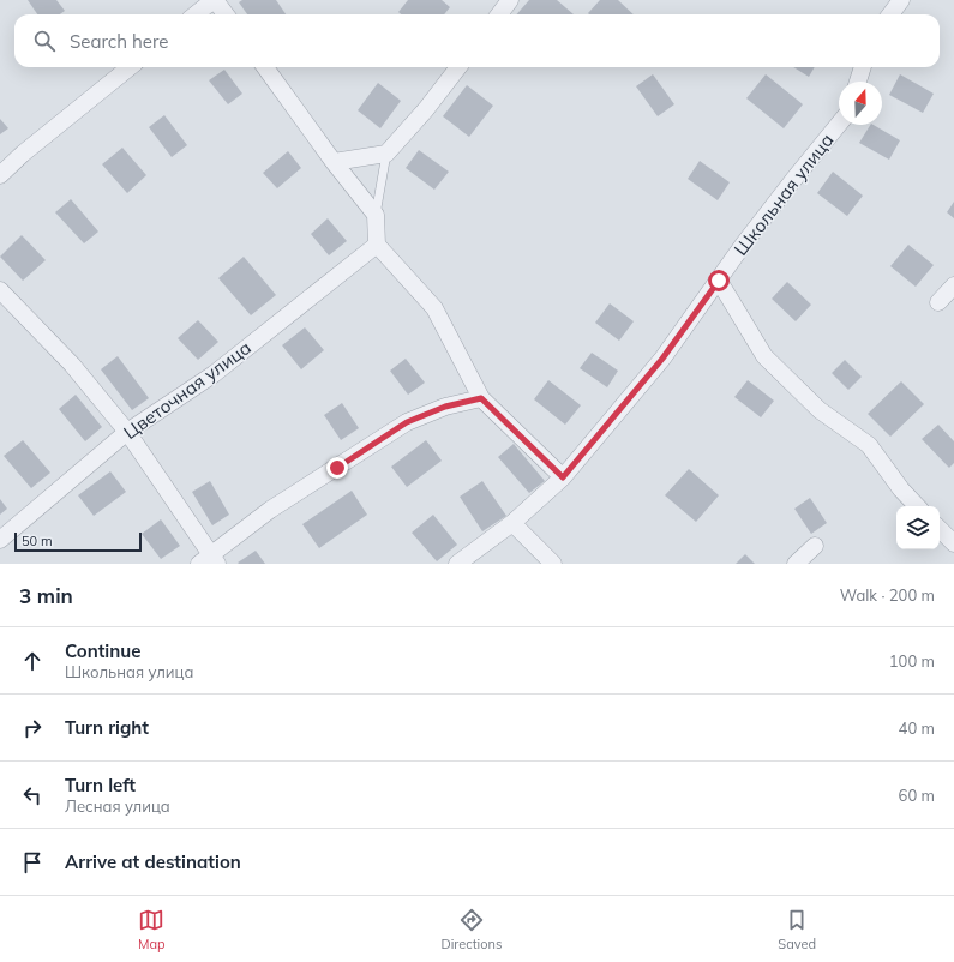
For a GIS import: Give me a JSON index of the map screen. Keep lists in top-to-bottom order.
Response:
{
  "streets": {
    "street": ["Школьная улица", "Цветочная улица"]
  },
  "scale_bar": "50 m",
  "north": "top",
  "page": {
    "search": "Search here",
    "scale": "50 m",
    "heading": ["3 min", "Walk · 200 m"],
    "list": [
      ["Continue", "Школьная улица", "100 m"],
      ["Turn right", "40 m"],
      ["Turn left", "Лесная улица", "60 m"],
      "Arrive at destination"
    ],
    "nav": ["Map", "Directions", "Saved"]
  }
}
